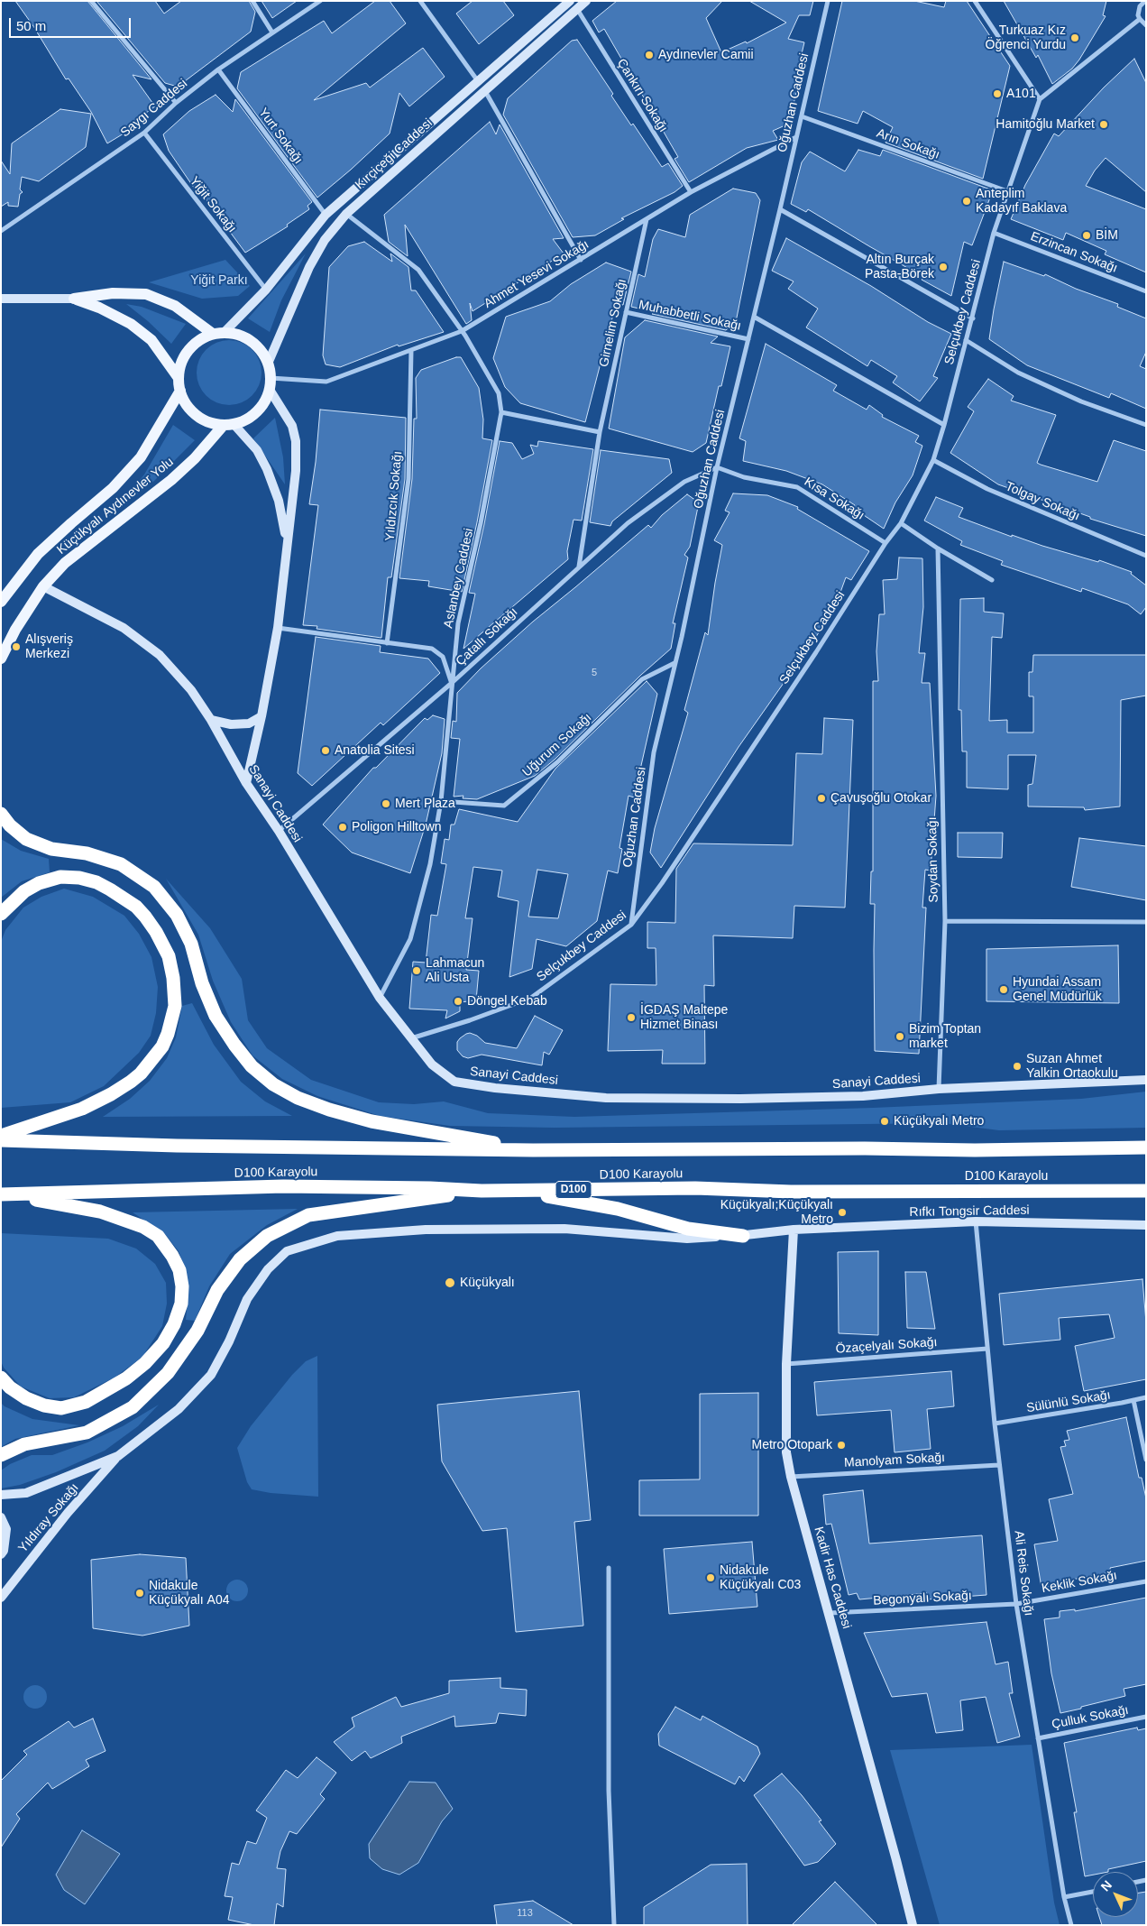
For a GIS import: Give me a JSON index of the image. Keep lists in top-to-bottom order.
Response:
{
  "streets": {
    "highway": ["D100 Karayolu", "D100"],
    "main road": [
      "Kırçiçeği Caddesi",
      "Küçükyalı Aydınevler Yolu",
      "Sanayi Caddesi",
      "Rıfkı Tongsir Caddesi",
      "Yıldıray Sokağı",
      "Kadir Has Caddesi"
    ],
    "street": [
      "Çankırı Sokağı",
      "Oğuzhan Caddesi",
      "Saygı Caddesi",
      "Yurt Sokağı",
      "Arın Sokağı",
      "Yiğit Sokağı",
      "Erzincan Sokağı",
      "Ahmet Yesevi Sokağı",
      "Selçukbey Caddesi",
      "Muhabbetli Sokağı",
      "Girnelim Sokağı",
      "Yıldızcık Sokağı",
      "Kısa Sokağı",
      "Tolgay Sokağı",
      "Aslanbey Caddesi",
      "Çatallı Sokağı",
      "Uğurum Sokağı",
      "Soydan Sokağı",
      "Özaçelyalı Sokağı",
      "Sülünlü Sokağı",
      "Manolyam Sokağı",
      "Ali Reis Sokağı",
      "Keklik Sokağı",
      "Begonyalı Sokağı",
      "Çulluk Sokağı"
    ]
  },
  "crossings": [
    ["Çankırı Sokağı", "Kırçiçeği Caddesi"],
    ["Çankırı Sokağı", "Ahmet Yesevi Sokağı"],
    ["Oğuzhan Caddesi", "Arın Sokağı"],
    ["Oğuzhan Caddesi", "Ahmet Yesevi Sokağı"],
    ["Oğuzhan Caddesi", "Selçukbey Caddesi"],
    ["Oğuzhan Caddesi", "Muhabbetli Sokağı"],
    ["Oğuzhan Caddesi", "Kısa Sokağı"],
    ["Oğuzhan Caddesi", "Çatallı Sokağı"],
    ["Oğuzhan Caddesi", "Uğurum Sokağı"],
    ["Saygı Caddesi", "Yurt Sokağı"],
    ["Saygı Caddesi", "Yiğit Sokağı"],
    ["Yurt Sokağı", "Kırçiçeği Caddesi"],
    ["Arın Sokağı", "Selçukbey Caddesi"],
    ["Kırçiçeği Caddesi", "Yiğit Sokağı"],
    ["Kırçiçeği Caddesi", "Ahmet Yesevi Sokağı"],
    ["Kırçiçeği Caddesi", "Küçükyalı Aydınevler Yolu"],
    ["Kırçiçeği Caddesi", "Aslanbey Caddesi"],
    ["Erzincan Sokağı", "Selçukbey Caddesi"],
    ["Ahmet Yesevi Sokağı", "Girnelim Sokağı"],
    ["Ahmet Yesevi Sokağı", "Yıldızcık Sokağı"],
    ["Ahmet Yesevi Sokağı", "Küçükyalı Aydınevler Yolu"],
    ["Ahmet Yesevi Sokağı", "Aslanbey Caddesi"],
    ["Selçukbey Caddesi", "Kısa Sokağı"],
    ["Selçukbey Caddesi", "Tolgay Sokağı"],
    ["Selçukbey Caddesi", "Sanayi Caddesi"],
    ["Muhabbetli Sokağı", "Girnelim Sokağı"],
    ["Girnelim Sokağı", "Çatallı Sokağı"],
    ["Kısa Sokağı", "Çatallı Sokağı"],
    ["Küçükyalı Aydınevler Yolu", "Sanayi Caddesi"],
    ["Aslanbey Caddesi", "Çatallı Sokağı"],
    ["Aslanbey Caddesi", "Uğurum Sokağı"],
    ["Aslanbey Caddesi", "Sanayi Caddesi"],
    ["Çatallı Sokağı", "Sanayi Caddesi"],
    ["Sanayi Caddesi", "Soydan Sokağı"],
    ["Rıfkı Tongsir Caddesi", "Yıldıray Sokağı"],
    ["Rıfkı Tongsir Caddesi", "Ali Reis Sokağı"],
    ["Rıfkı Tongsir Caddesi", "Kadir Has Caddesi"],
    ["Özaçelyalı Sokağı", "Ali Reis Sokağı"],
    ["Özaçelyalı Sokağı", "Kadir Has Caddesi"],
    ["Sülünlü Sokağı", "Ali Reis Sokağı"],
    ["Manolyam Sokağı", "Ali Reis Sokağı"],
    ["Manolyam Sokağı", "Kadir Has Caddesi"],
    ["Ali Reis Sokağı", "Keklik Sokağı"],
    ["Ali Reis Sokağı", "Begonyalı Sokağı"],
    ["Ali Reis Sokağı", "Çulluk Sokağı"],
    ["Kadir Has Caddesi", "Begonyalı Sokağı"],
    ["Keklik Sokağı", "Begonyalı Sokağı"]
  ],
  "parks": ["Yiğit Parkı"],
  "places": [
    "Turkuaz Kız Öğrenci Yurdu",
    "Aydınevler Camii",
    "A101",
    "Hamitoğlu Market",
    "Anteplim Kadayıf Baklava",
    "BİM",
    "Altın Burçak Pasta-Börek",
    "Alışveriş Merkezi",
    "Anatolia Sitesi",
    "Çavuşoğlu Otokar",
    "Mert Plaza",
    "Poligon Hilltown",
    "Lahmacun Ali Usta",
    "Hyundai Assam Genel Müdürlük",
    "Döngel Kebab",
    "İGDAŞ Maltepe Hizmet Binası",
    "Bizim Toptan market",
    "Suzan Ahmet Yalkin Ortaokulu",
    "Küçükyalı Metro",
    "Küçükyalı;Küçükyalı Metro",
    "Küçükyalı",
    "Metro Otopark",
    "Nidakule Küçükyalı C03",
    "Nidakule Küçükyalı A04"
  ],
  "house_numbers": ["5", "113"],
  "scale_bar": "50 m",
  "north": "top left"
}
